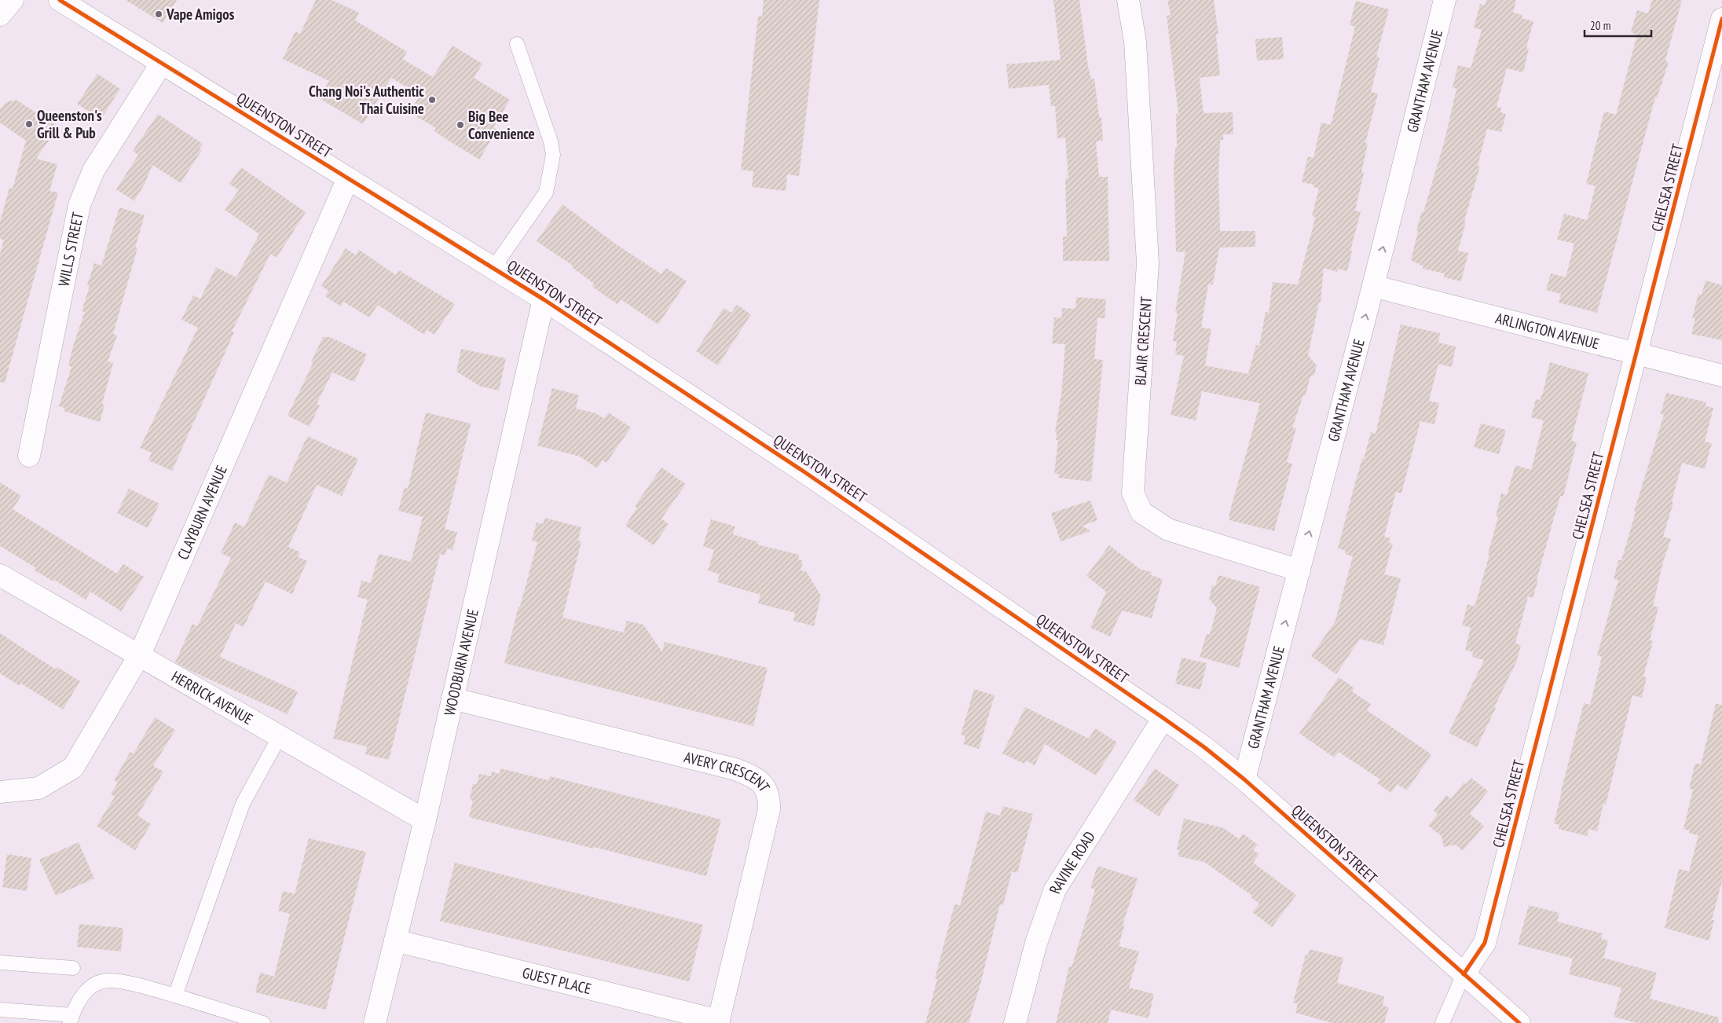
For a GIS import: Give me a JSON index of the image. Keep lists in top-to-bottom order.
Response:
{
  "streets": {
    "street": [
      "GRANTHAM AVENUE",
      "QUEENSTON STREET",
      "CHELSEA STREET",
      "WILLS STREET",
      "ARLINGTON AVENUE",
      "BLAIR CRESCENT",
      "CLAYBURN AVENUE",
      "WOODBURN AVENUE",
      "HERRICK AVENUE",
      "AVERY CRESCENT",
      "RAVINE ROAD",
      "GUEST PLACE"
    ]
  },
  "crossings": [
    ["GRANTHAM AVENUE", "QUEENSTON STREET"],
    ["GRANTHAM AVENUE", "ARLINGTON AVENUE"],
    ["GRANTHAM AVENUE", "BLAIR CRESCENT"],
    ["QUEENSTON STREET", "CHELSEA STREET"],
    ["QUEENSTON STREET", "WILLS STREET"],
    ["QUEENSTON STREET", "CLAYBURN AVENUE"],
    ["QUEENSTON STREET", "WOODBURN AVENUE"],
    ["QUEENSTON STREET", "RAVINE ROAD"],
    ["CHELSEA STREET", "ARLINGTON AVENUE"],
    ["CLAYBURN AVENUE", "HERRICK AVENUE"],
    ["WOODBURN AVENUE", "HERRICK AVENUE"],
    ["WOODBURN AVENUE", "AVERY CRESCENT"],
    ["WOODBURN AVENUE", "GUEST PLACE"],
    ["AVERY CRESCENT", "GUEST PLACE"]
  ],
  "one_way": ["GRANTHAM AVENUE"],
  "places": [
    "Vape Amigos",
    "Chang Noi's Authentic Thai Cuisine",
    "Queenston's Grill & Pub",
    "Big Bee Convenience"
  ],
  "scale_bar": "20 m"
}
